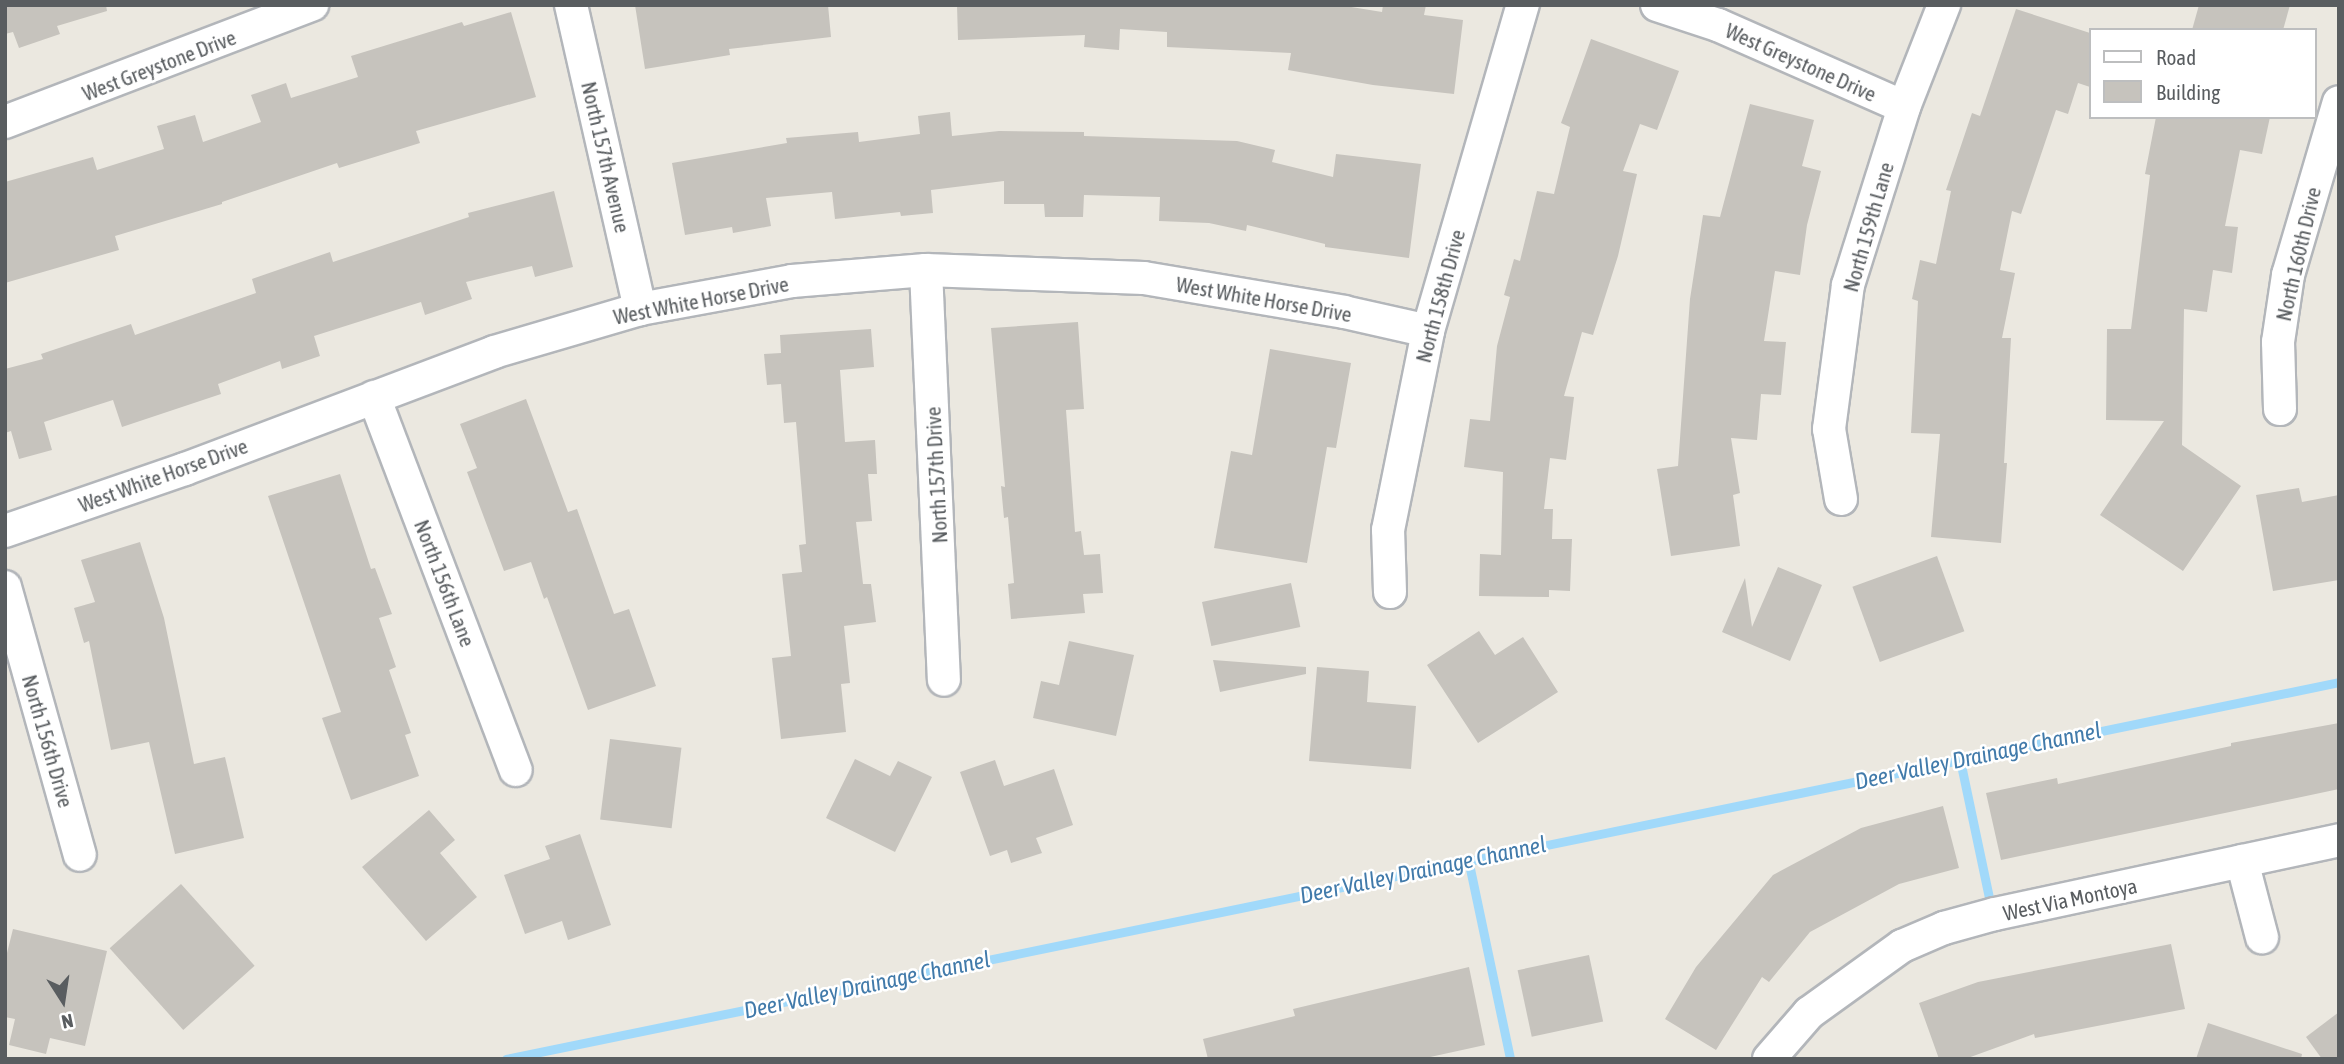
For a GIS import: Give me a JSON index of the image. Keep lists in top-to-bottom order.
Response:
{
  "streets": {
    "street": [
      "West Greystone Drive",
      "North 157th Avenue",
      "North 159th Lane",
      "North 160th Drive",
      "North 158th Drive",
      "West White Horse Drive",
      "North 157th Drive",
      "North 156th Lane",
      "North 156th Drive",
      "West Via Montoya"
    ]
  },
  "crossings": [
    ["West Greystone Drive", "North 159th Lane"],
    ["North 157th Avenue", "West White Horse Drive"],
    ["North 158th Drive", "West White Horse Drive"],
    ["West White Horse Drive", "North 157th Drive"],
    ["West White Horse Drive", "North 156th Lane"]
  ],
  "water": ["Deer Valley Drainage Channel"],
  "legend": ["Road", "Building"],
  "north": "bottom"
}
